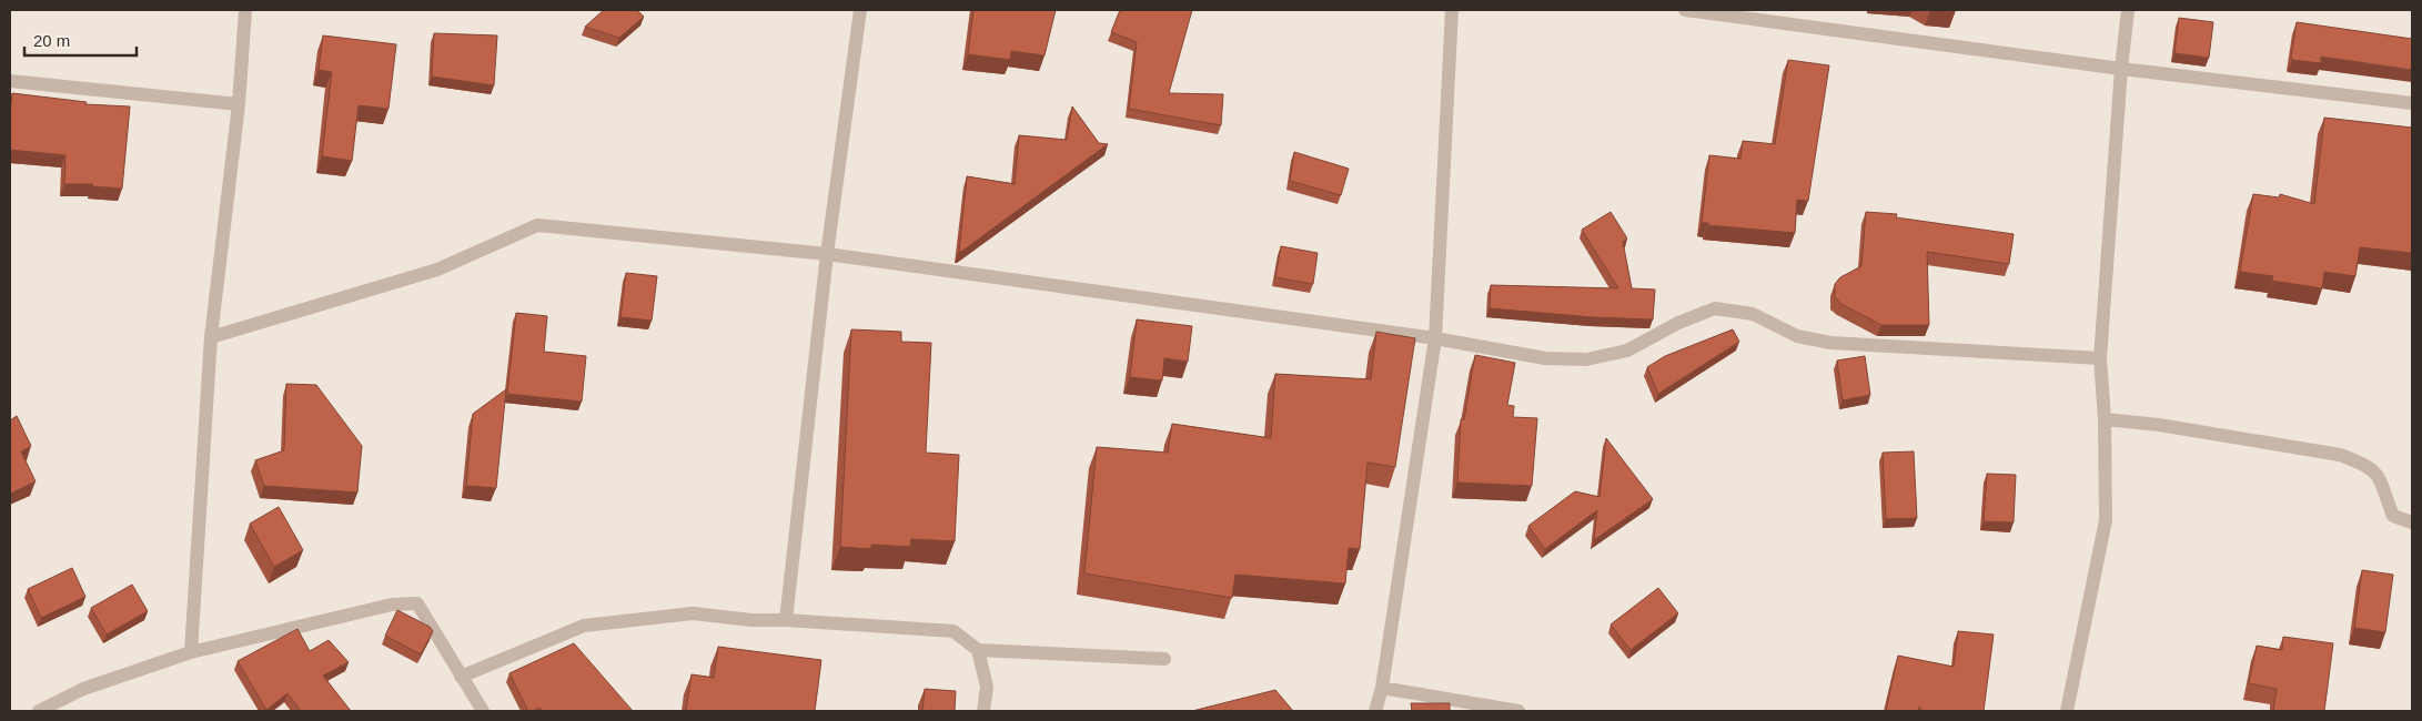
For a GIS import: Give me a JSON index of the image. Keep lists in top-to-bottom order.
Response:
{
  "scale_bar": "20 m"
}
